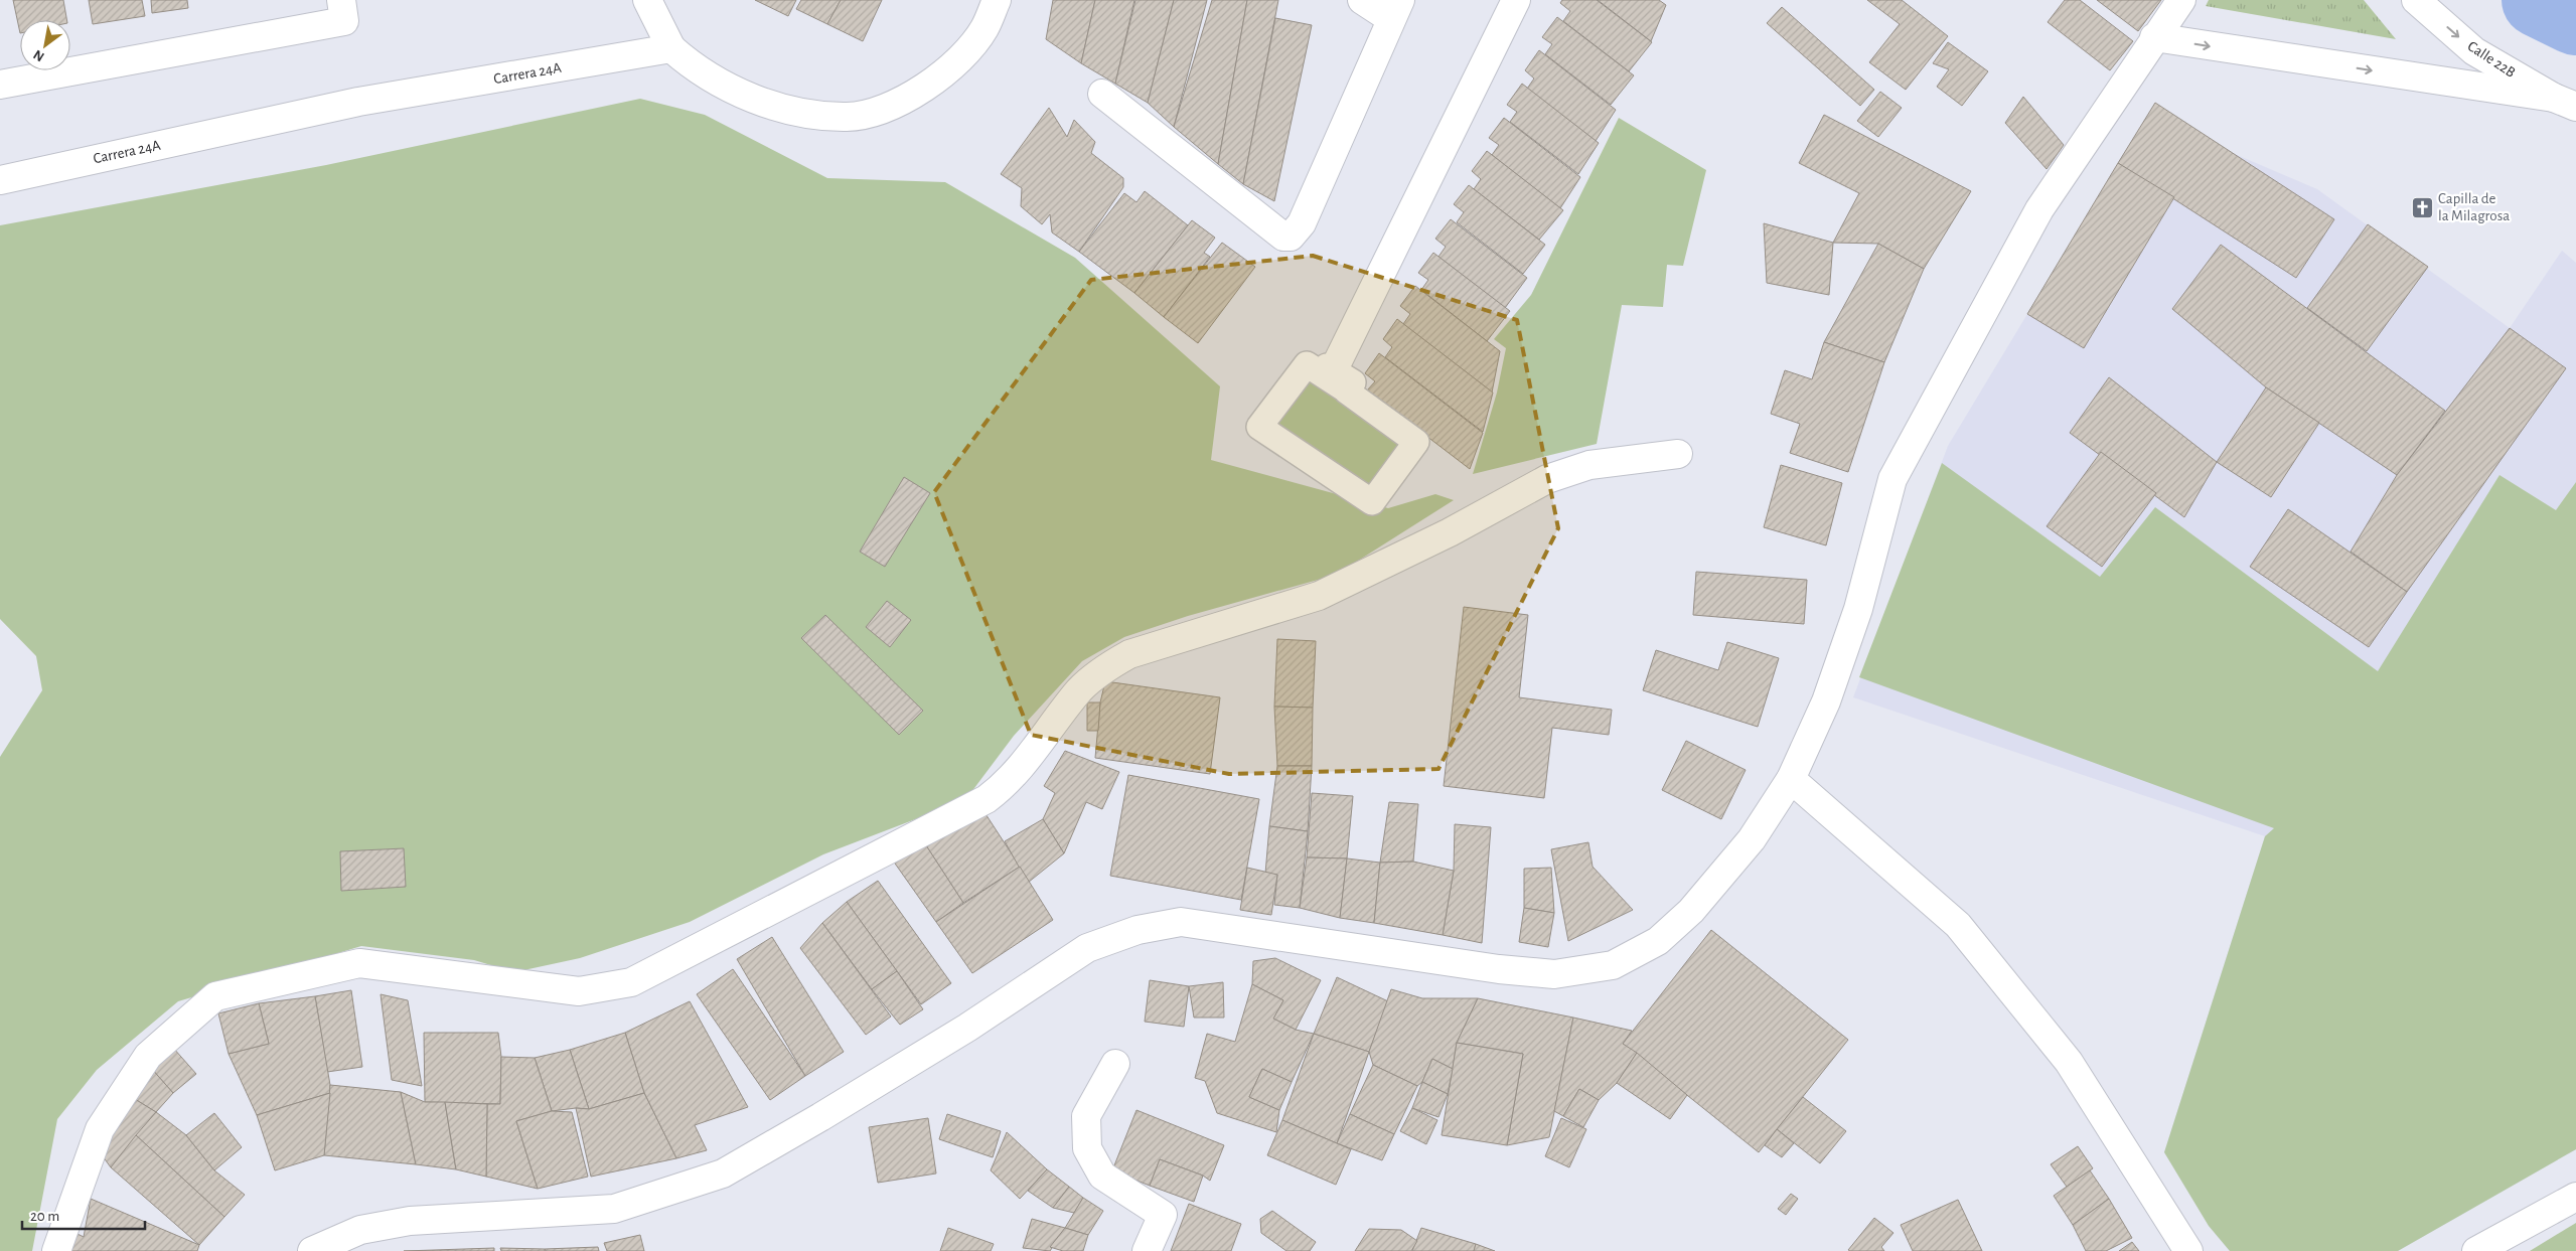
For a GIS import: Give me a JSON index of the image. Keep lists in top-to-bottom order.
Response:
{
  "streets": {
    "street": ["Calle 22B", "Carrera 24A"]
  },
  "places": {
    "church": ["Capilla de la Milagrosa"]
  },
  "scale_bar": "20 m",
  "north": "bottom left"
}
